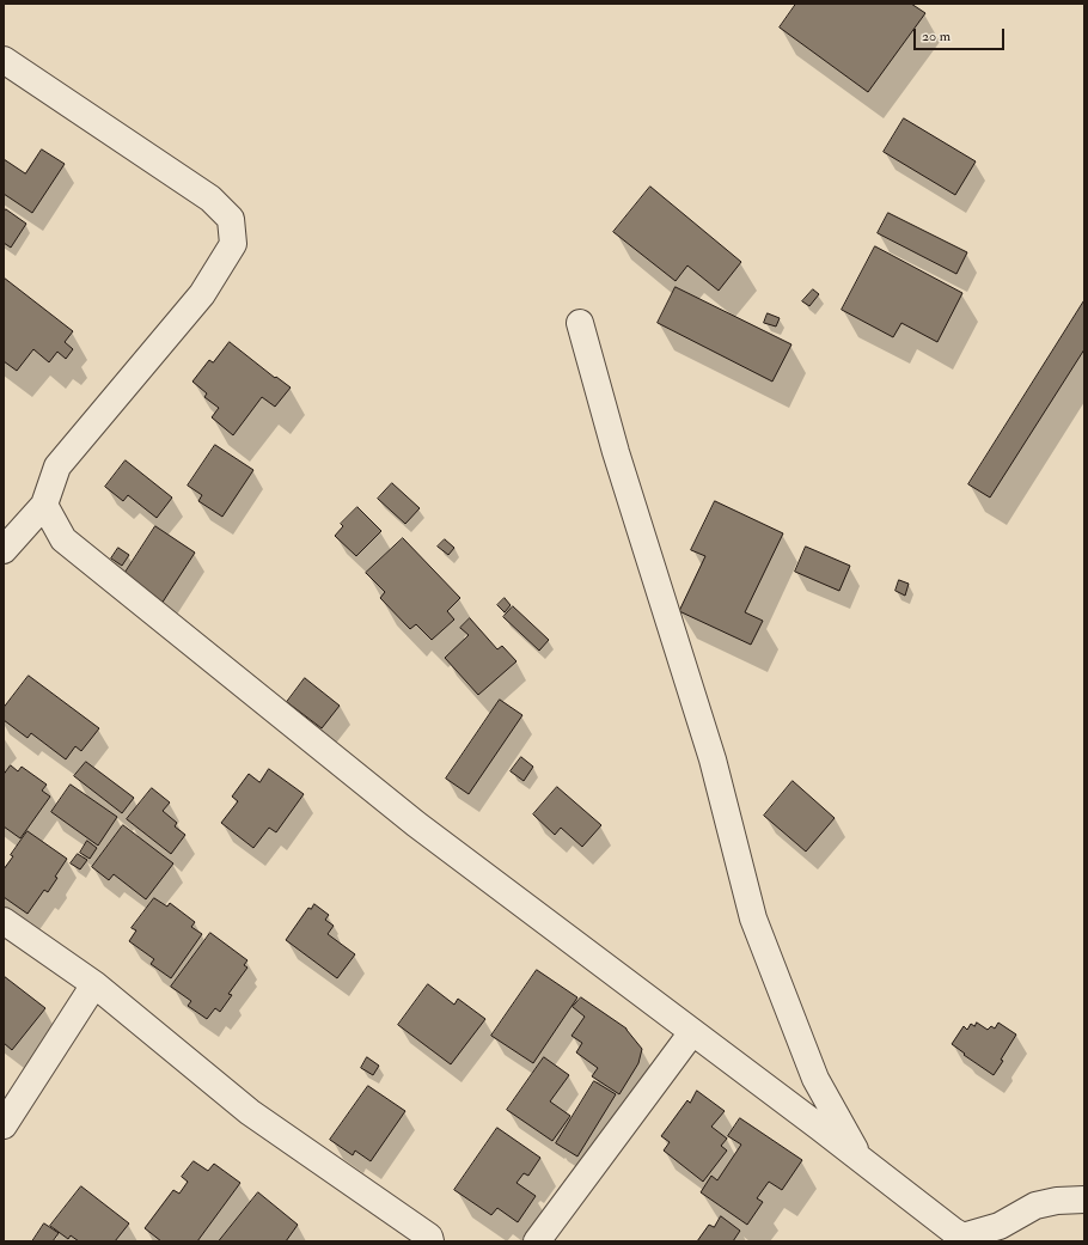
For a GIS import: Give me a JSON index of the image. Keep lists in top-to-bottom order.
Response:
{
  "scale_bar": "20 m"
}
